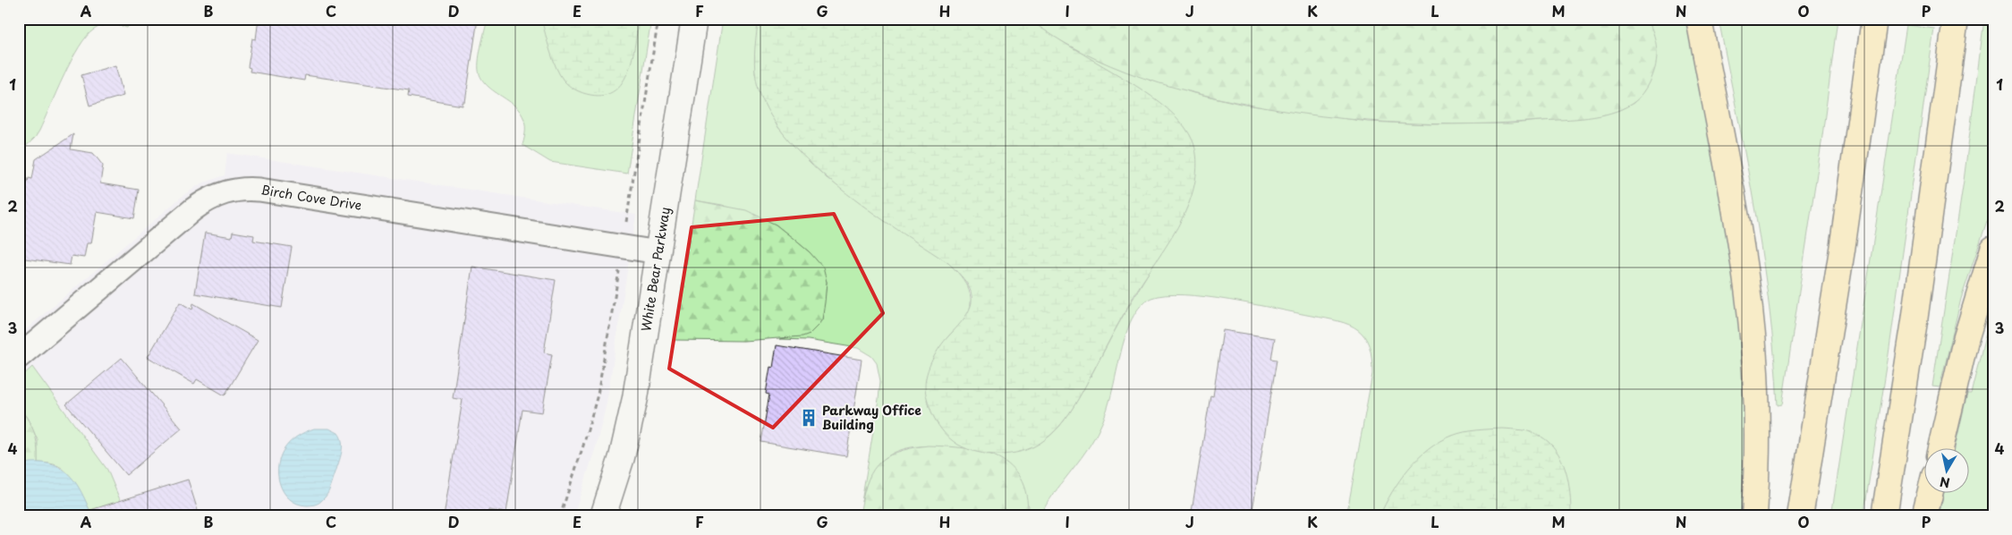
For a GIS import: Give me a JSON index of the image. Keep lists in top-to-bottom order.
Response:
{
  "streets": {
    "street": ["Birch Cove Drive", "White Bear Parkway"]
  },
  "crossings": [
    ["Birch Cove Drive", "White Bear Parkway"]
  ],
  "places": {
    "building": ["Parkway Office Building"]
  },
  "north": "bottom",
  "grid": {
    "columns": [
      "A",
      "B",
      "C",
      "D",
      "E",
      "F",
      "G",
      "H",
      "I",
      "J",
      "K",
      "L",
      "M",
      "N",
      "O",
      "P"
    ],
    "rows": [
      "1",
      "2",
      "3",
      "4"
    ]
  }
}
